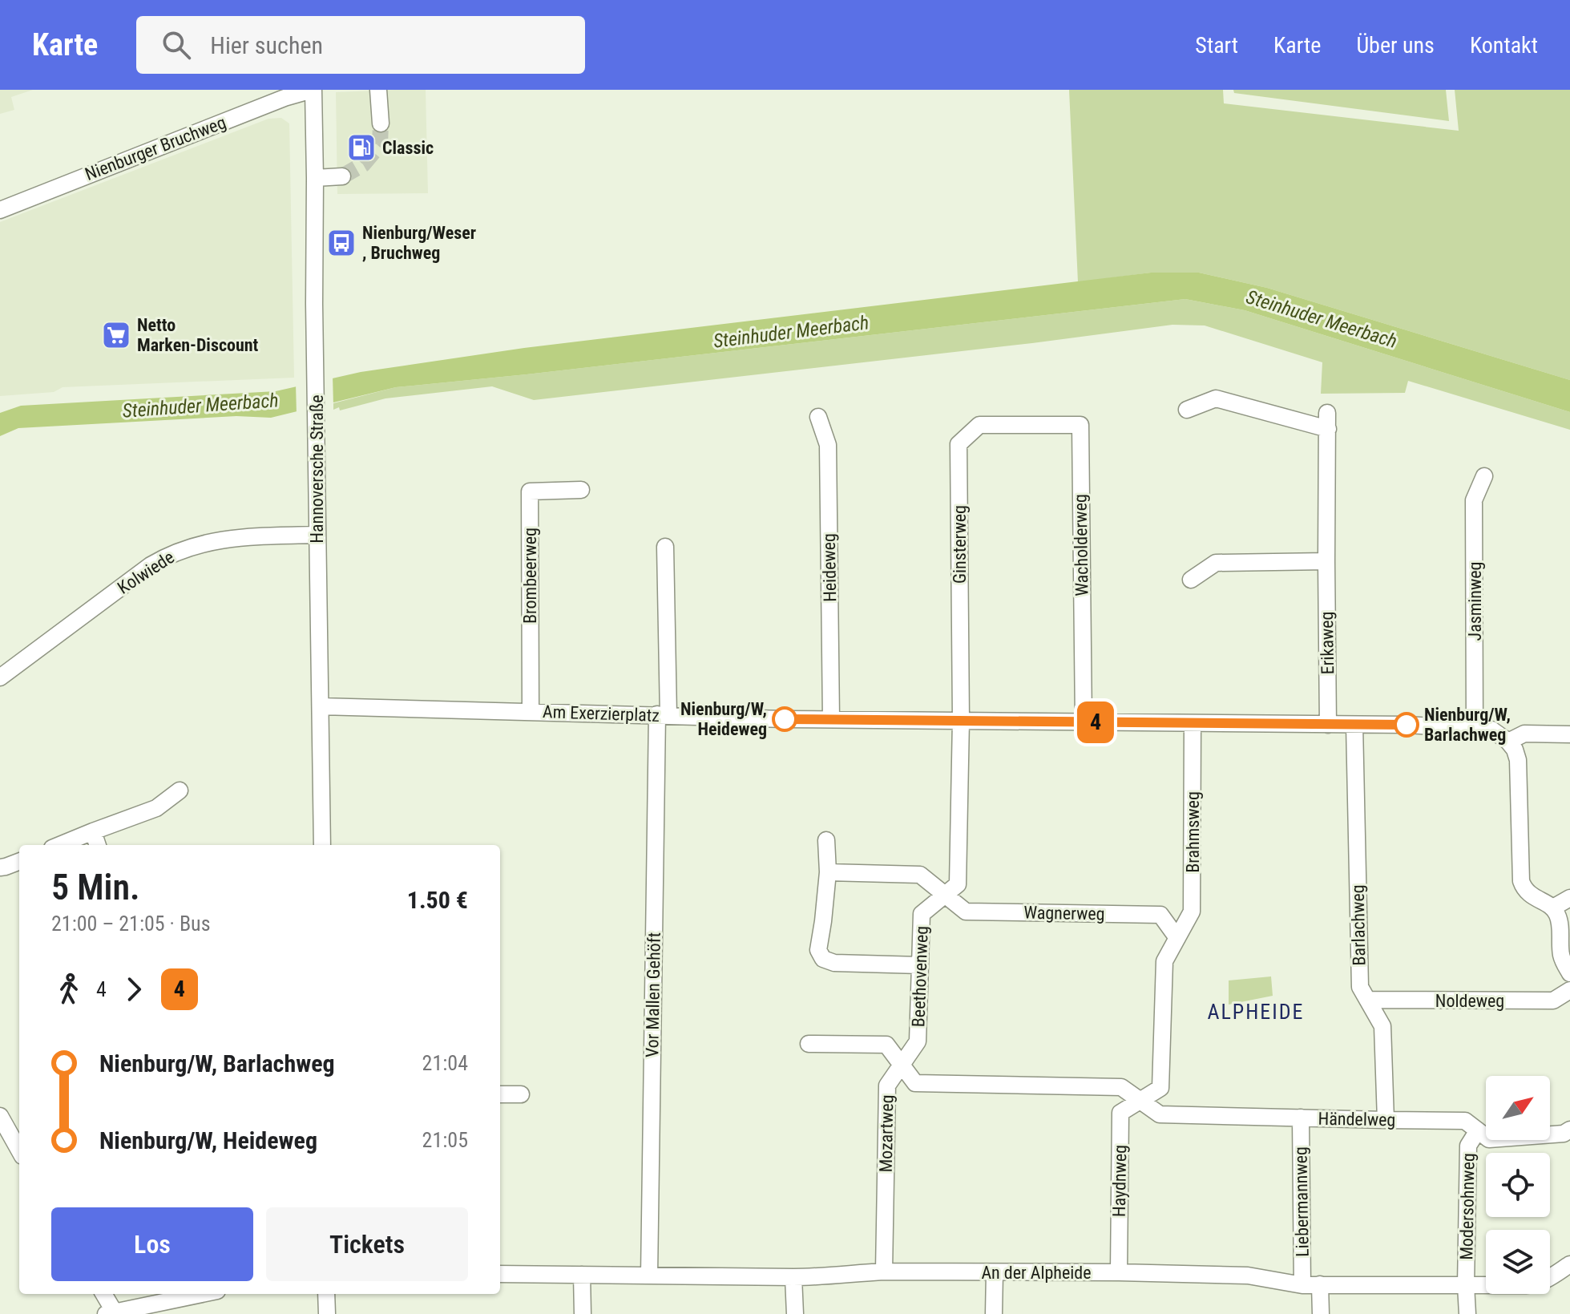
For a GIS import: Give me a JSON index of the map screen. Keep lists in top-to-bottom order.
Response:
{
  "streets": {
    "street": [
      "Nienburger Bruchweg",
      "Hannoversche Straße",
      "Ginsterweg",
      "Wacholderweg",
      "Heideweg",
      "Kolwiede",
      "Brombeerweg",
      "Jasminweg",
      "Erikaweg",
      "Am Exerzierplatz",
      "Brahmsweg",
      "Wagnerweg",
      "Barlachweg",
      "Beethovenweg",
      "Vor Mallen Gehöft",
      "Noldeweg",
      "Händelweg",
      "Mozartweg",
      "Haydnweg",
      "Liebermannweg",
      "Modersohnweg",
      "An der Alpheide"
    ]
  },
  "crossings": [
    ["Nienburger Bruchweg", "Hannoversche Straße"],
    ["Hannoversche Straße", "Kolwiede"],
    ["Hannoversche Straße", "Am Exerzierplatz"],
    ["Ginsterweg", "Wacholderweg"],
    ["Ginsterweg", "Am Exerzierplatz"],
    ["Ginsterweg", "Beethovenweg"],
    ["Wacholderweg", "Am Exerzierplatz"],
    ["Heideweg", "Am Exerzierplatz"],
    ["Brombeerweg", "Am Exerzierplatz"],
    ["Jasminweg", "Am Exerzierplatz"],
    ["Erikaweg", "Am Exerzierplatz"],
    ["Am Exerzierplatz", "Brahmsweg"],
    ["Am Exerzierplatz", "Barlachweg"],
    ["Am Exerzierplatz", "Beethovenweg"],
    ["Am Exerzierplatz", "Vor Mallen Gehöft"],
    ["Brahmsweg", "Wagnerweg"],
    ["Wagnerweg", "Beethovenweg"],
    ["Barlachweg", "Noldeweg"],
    ["Barlachweg", "Händelweg"],
    ["Beethovenweg", "Händelweg"],
    ["Beethovenweg", "Mozartweg"],
    ["Vor Mallen Gehöft", "An der Alpheide"],
    ["Händelweg", "Mozartweg"],
    ["Händelweg", "Haydnweg"],
    ["Händelweg", "Liebermannweg"],
    ["Händelweg", "Modersohnweg"],
    ["Mozartweg", "An der Alpheide"],
    ["Haydnweg", "An der Alpheide"],
    ["Liebermannweg", "An der Alpheide"],
    ["Modersohnweg", "An der Alpheide"]
  ],
  "districts": ["ALPHEIDE"],
  "water": ["Steinhuder Meerbach"],
  "places": {
    "fuel station": ["Classic"],
    "bus stop": ["Nienburg/Weser , Bruchweg"],
    "supermarket": ["Netto Marken-Discount"],
    "other": ["Nienburg/W, Heideweg", "Nienburg/W, Barlachweg"]
  },
  "lines": ["bus line 4"],
  "north": "top right",
  "page": {
    "header": "Karte",
    "search": "Hier suchen",
    "nav": [
      "Start",
      "Karte",
      "Über uns",
      "Kontakt"
    ],
    "on_map": "4",
    "heading": ["5 Min.", "21:00 – 21:05 · Bus", "1.50 €"],
    "legs": ["4", "4"],
    "list": [
      {
        "name": "Nienburg/W, Barlachweg",
        "value": "21:04"
      },
      {
        "name": "Nienburg/W, Heideweg",
        "value": "21:05"
      }
    ],
    "buttons": ["Los", "Tickets"]
  }
}
